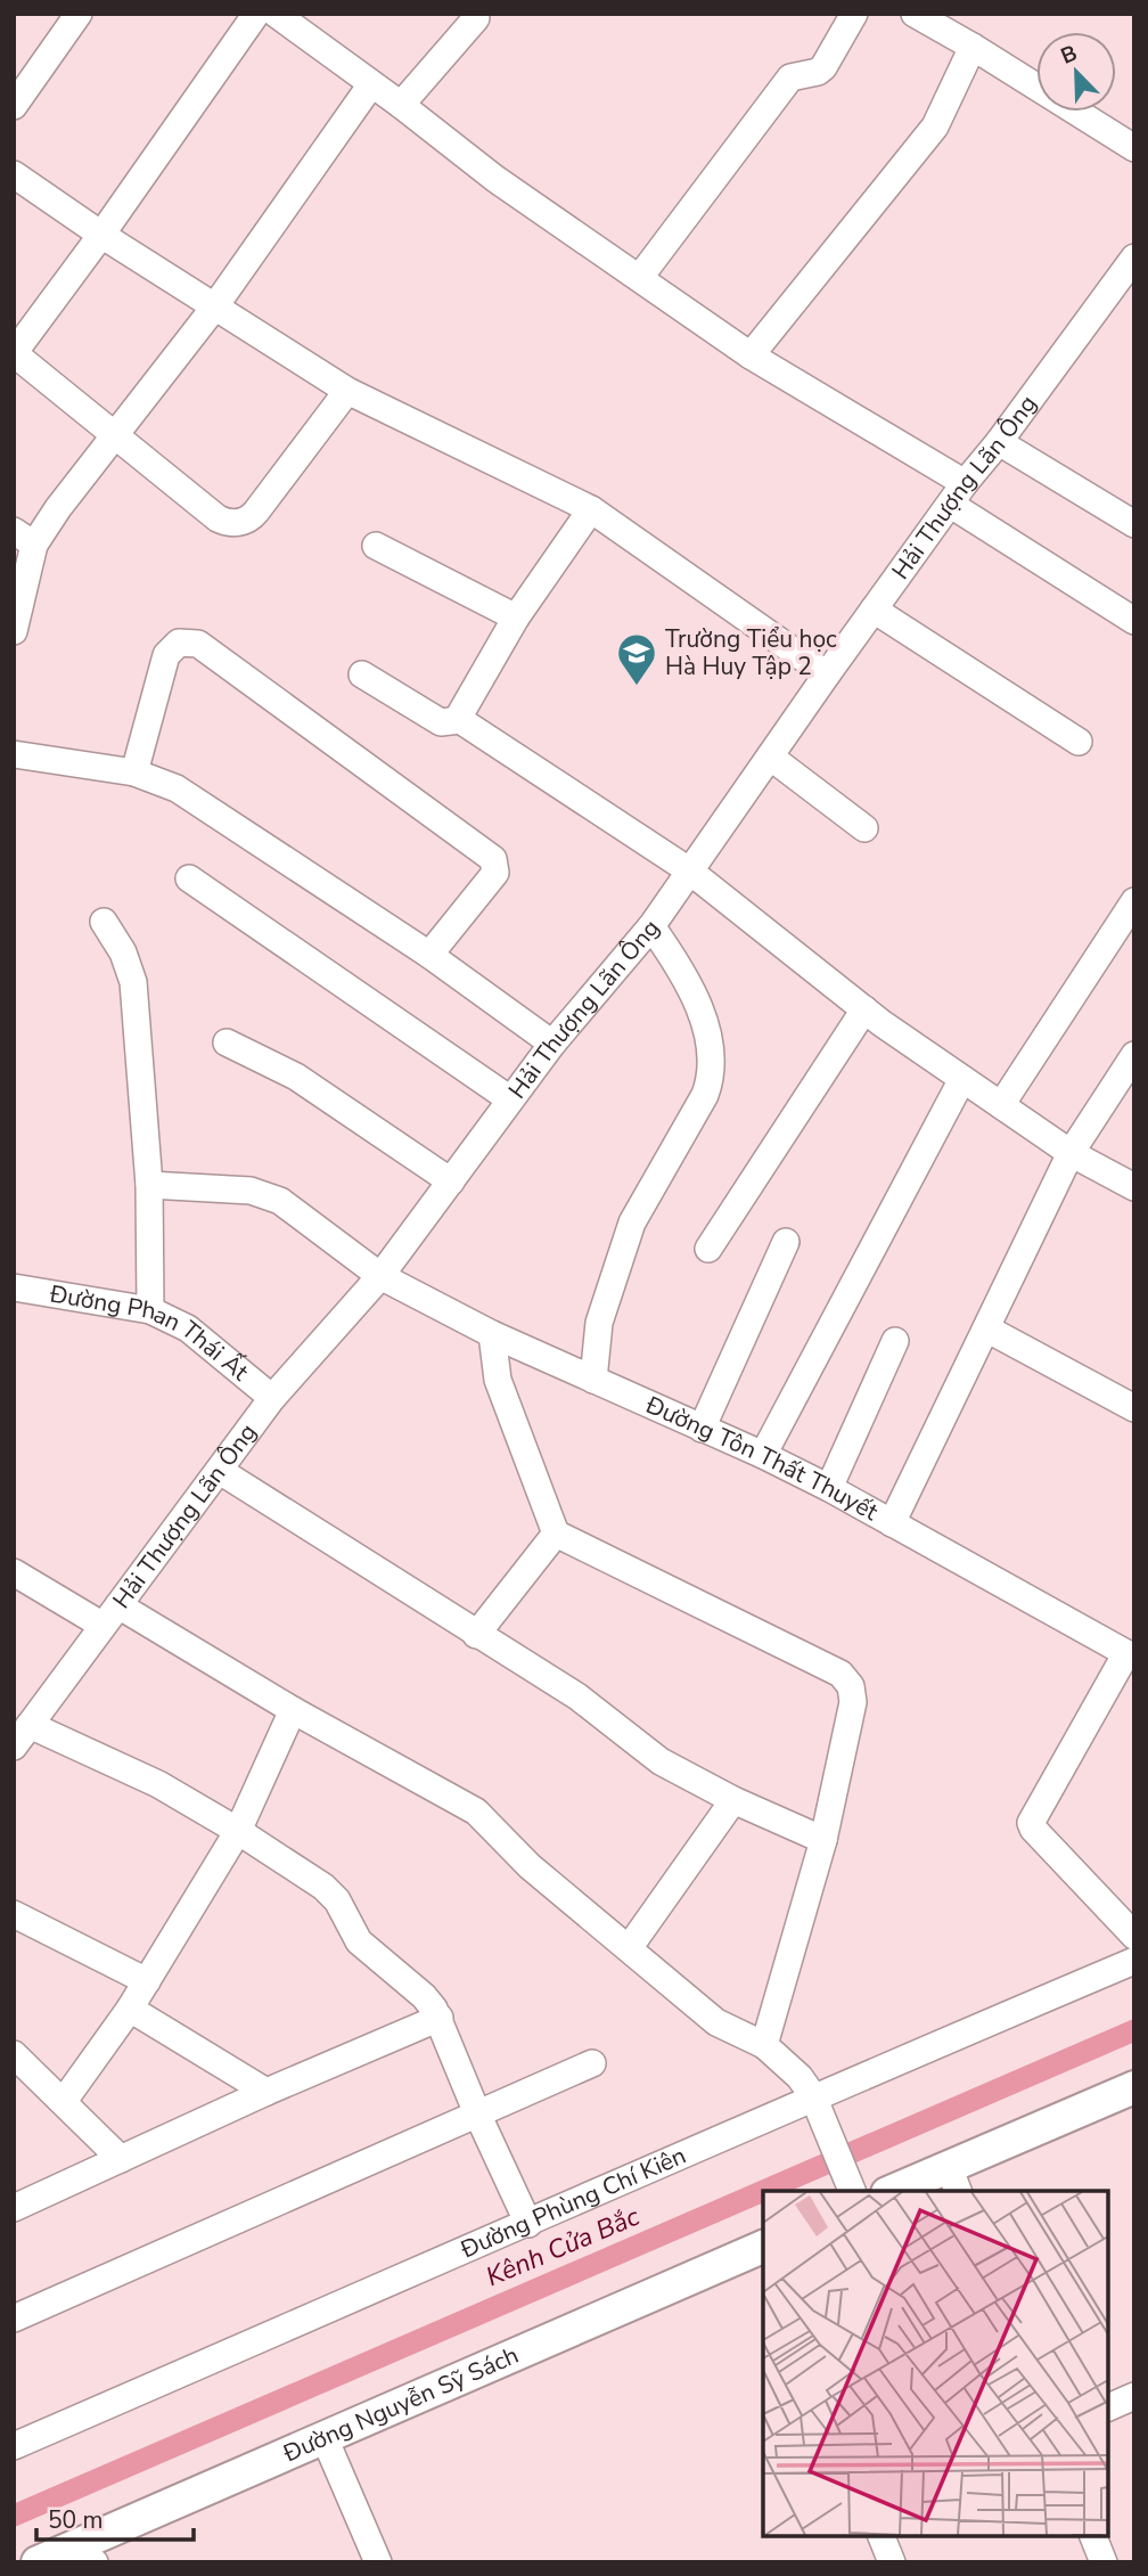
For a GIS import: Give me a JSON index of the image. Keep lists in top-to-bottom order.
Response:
{
  "streets": {
    "main road": ["Đường Nguyễn Sỹ Sách"],
    "street": [
      "Hải Thượng Lãn Ông",
      "Đường Phan Thái Ất",
      "Đường Tôn Thất Thuyết",
      "Đường Phùng Chí Kiên"
    ]
  },
  "crossings": [
    ["Hải Thượng Lãn Ông", "Đường Phan Thái Ất"],
    ["Hải Thượng Lãn Ông", "Đường Tôn Thất Thuyết"]
  ],
  "water": ["Kênh Cửa Bắc"],
  "places": {
    "school or university": ["Trường Tiểu học Hà Huy Tập 2"]
  },
  "scale_bar": "50 m",
  "north": "top left"
}
